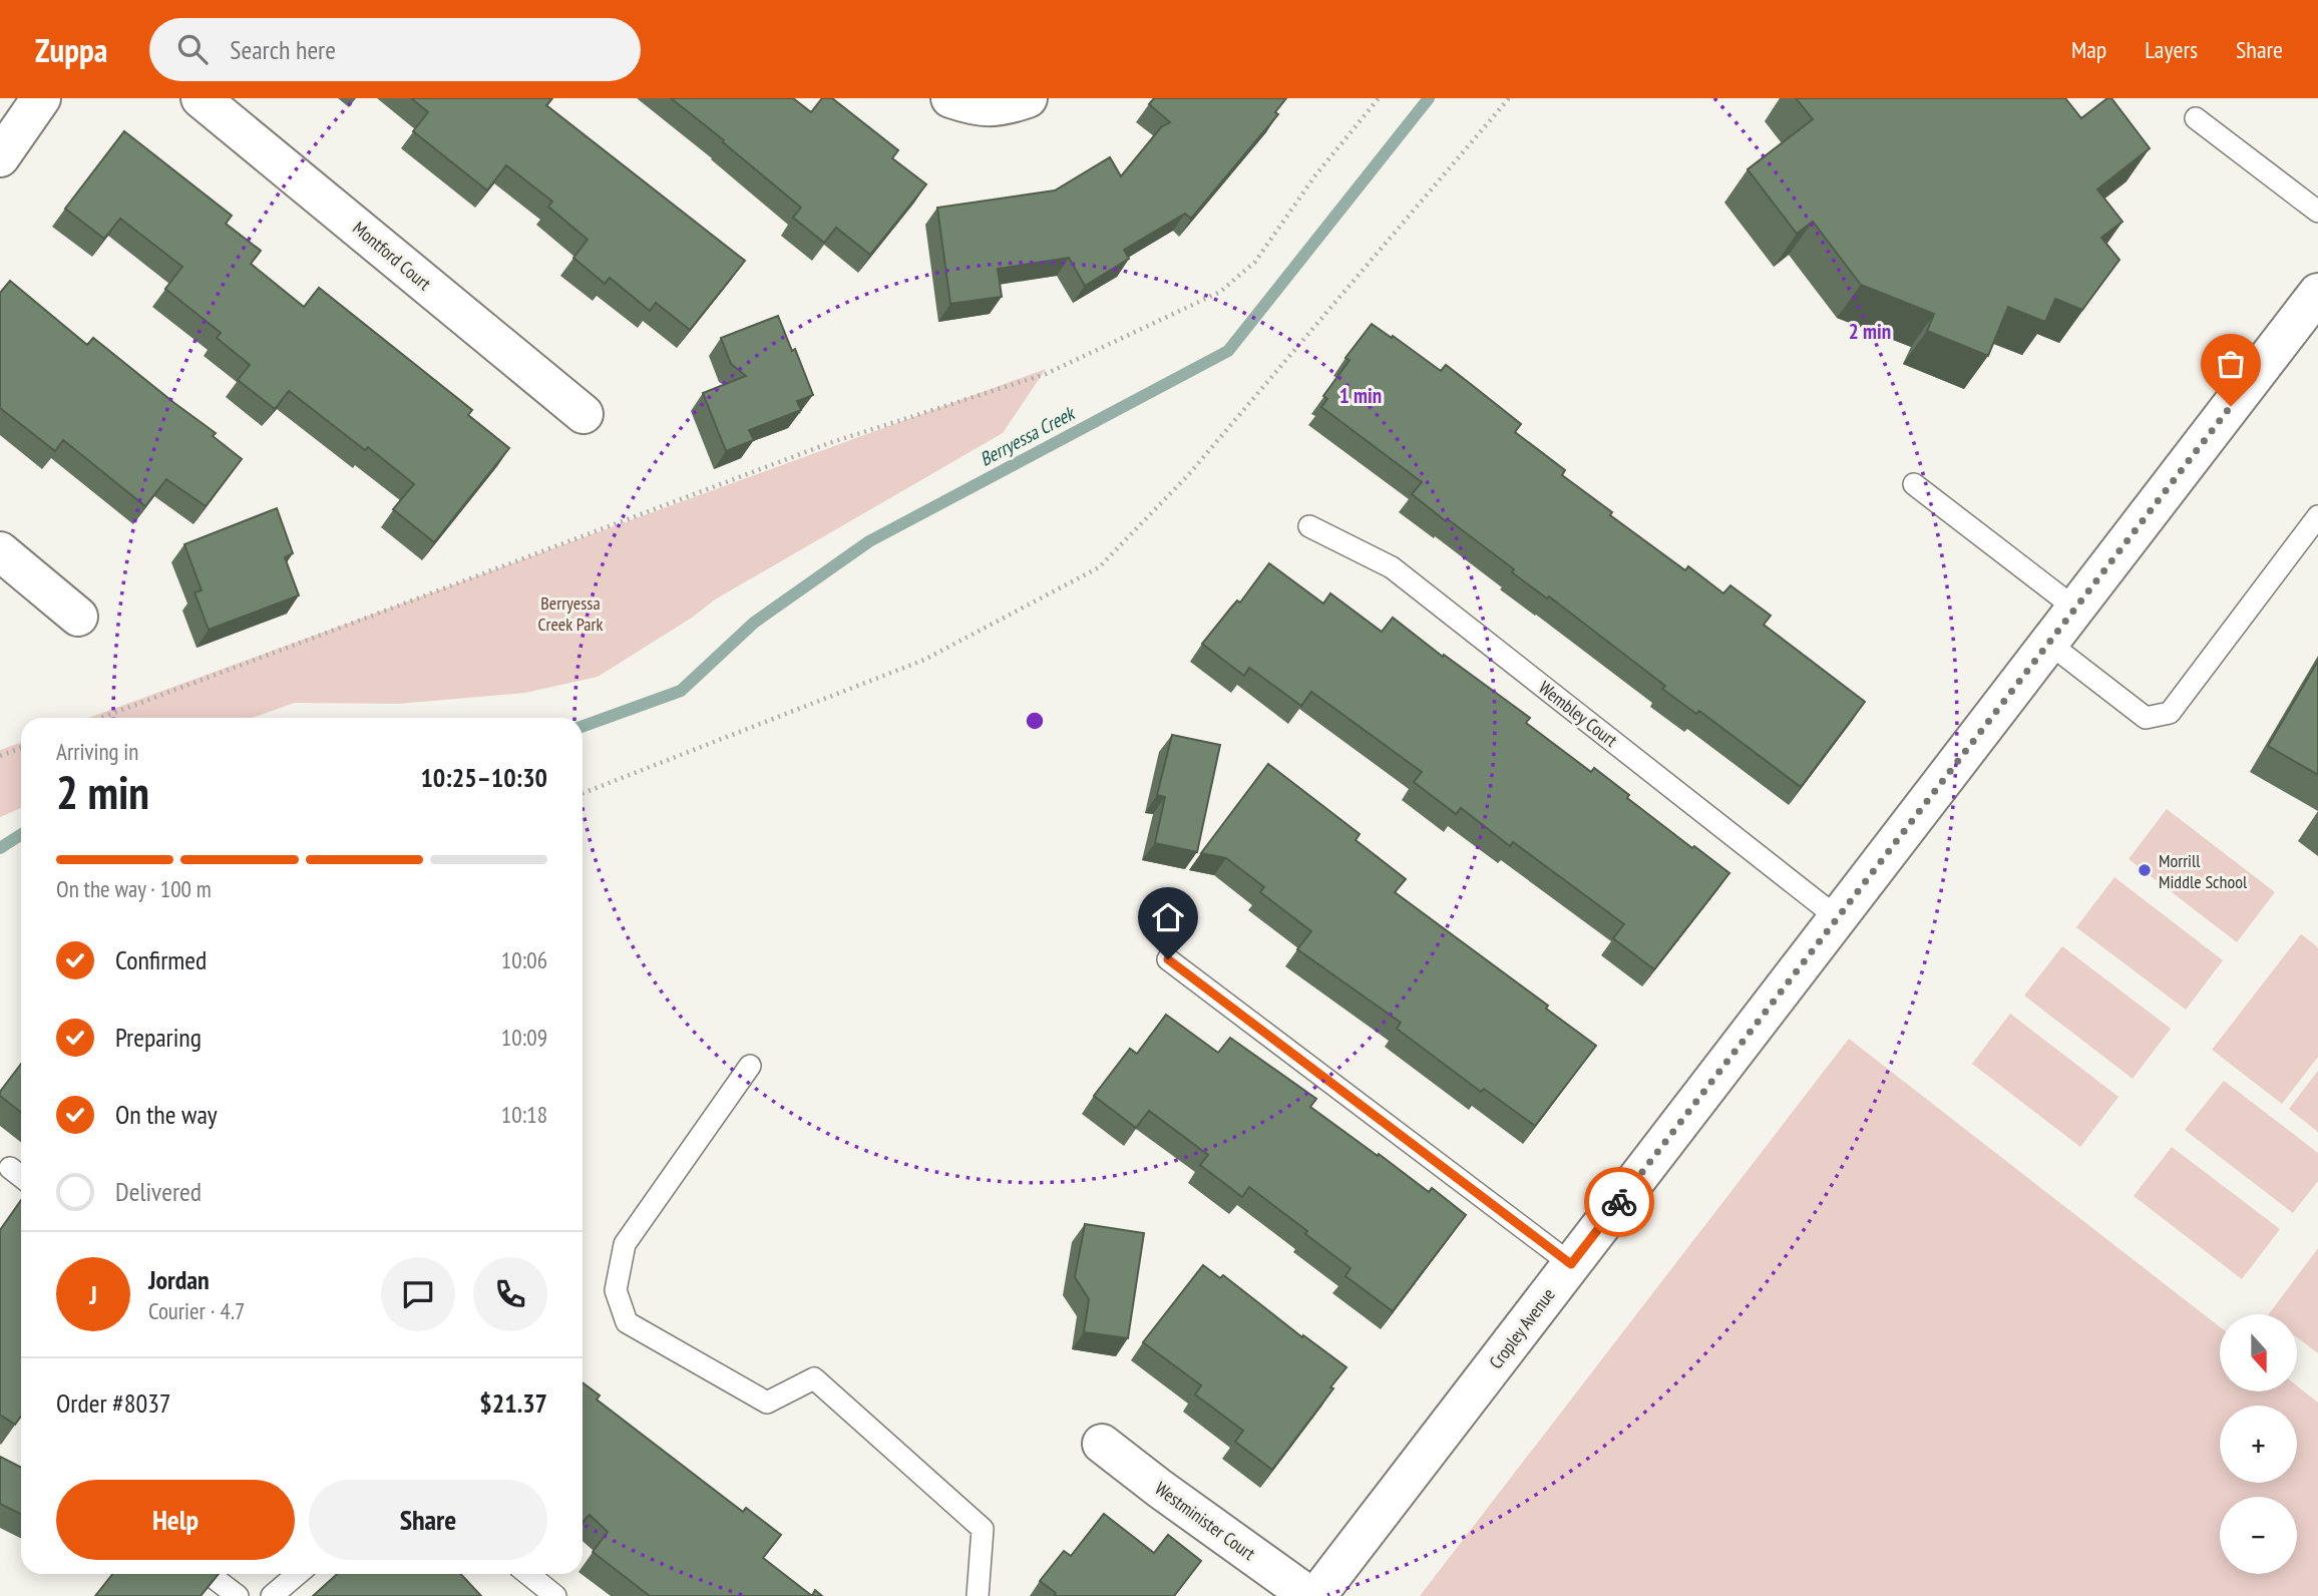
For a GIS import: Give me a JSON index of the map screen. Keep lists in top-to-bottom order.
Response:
{
  "streets": {
    "street": ["Montford Court", "Cropley Avenue", "Westminister Court"],
    "lane": ["Wembley Court"]
  },
  "crossings": [
    ["Wembley Court", "Cropley Avenue"]
  ],
  "water": ["Berryessa Creek"],
  "parks": ["Berryessa Creek Park"],
  "places": ["Morrill Middle School"],
  "north": "bottom",
  "page": {
    "header": "Zuppa",
    "search": "Search here",
    "nav": ["Map", "Layers", "Share"],
    "heading": ["2 min", "Arriving in", "10:25–10:30"],
    "panel": [
      "Jordan",
      "Courier · 4.7",
      "Order #8037",
      "$21.37"
    ],
    "bar": "On the way · 100 m",
    "list": [
      ["Confirmed", "10:06"],
      ["Preparing", "10:09"],
      ["On the way", "10:18"],
      "Delivered"
    ],
    "round": "J",
    "map_buttons": ["+", "−"],
    "buttons": ["Help", "Share"]
  },
  "rings": ["2 min", "1 min"]
}
